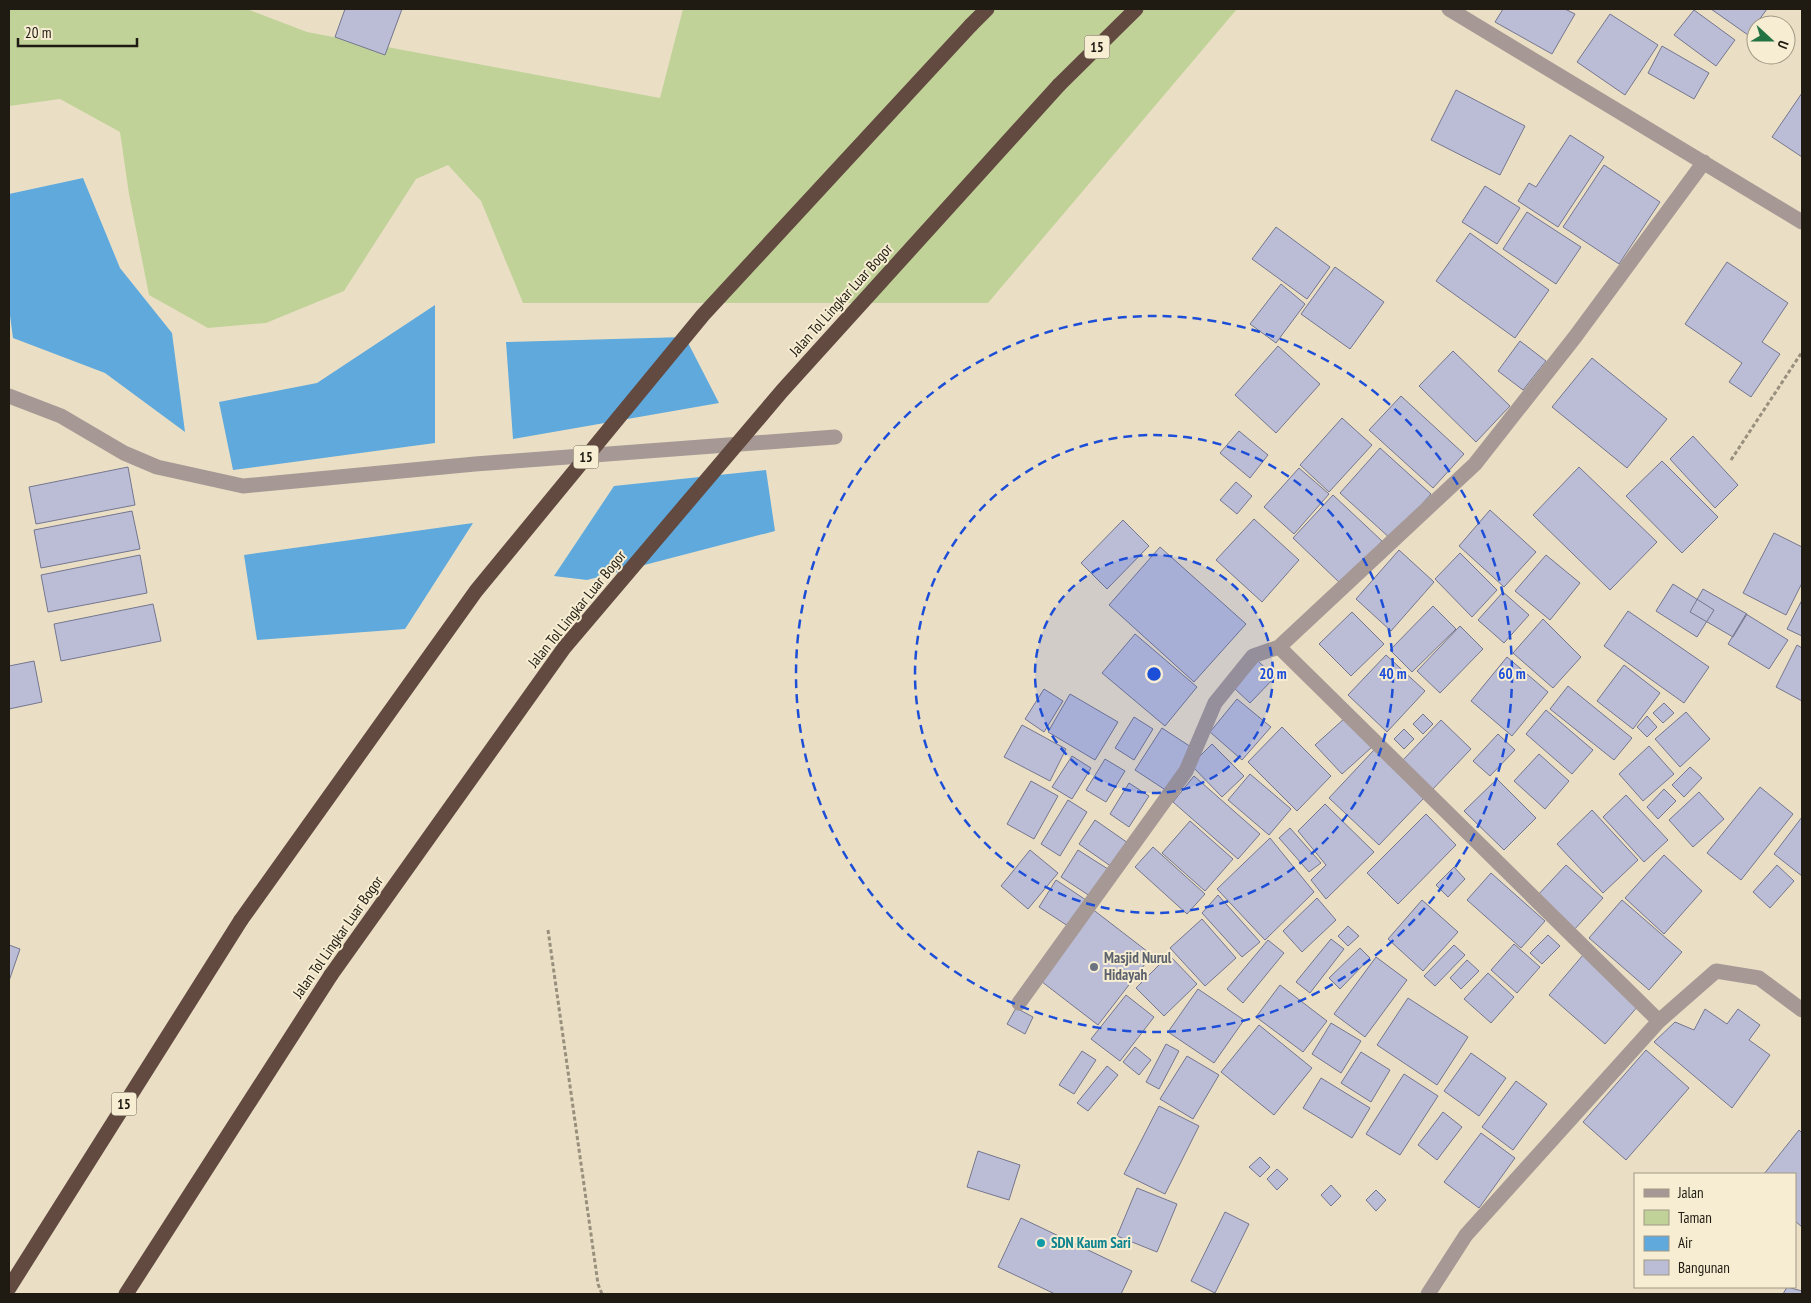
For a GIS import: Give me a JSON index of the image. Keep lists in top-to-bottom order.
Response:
{
  "streets": {
    "highway": ["15", "Jalan Tol Lingkar Luar Bogor"]
  },
  "places": ["Masjid Nurul Hidayah", "SDN Kaum Sari"],
  "legend": [
    "Jalan",
    "Taman",
    "Air",
    "Bangunan"
  ],
  "scale_bar": "20 m",
  "north": "right",
  "rings": ["20 m", "40 m", "60 m"]
}
